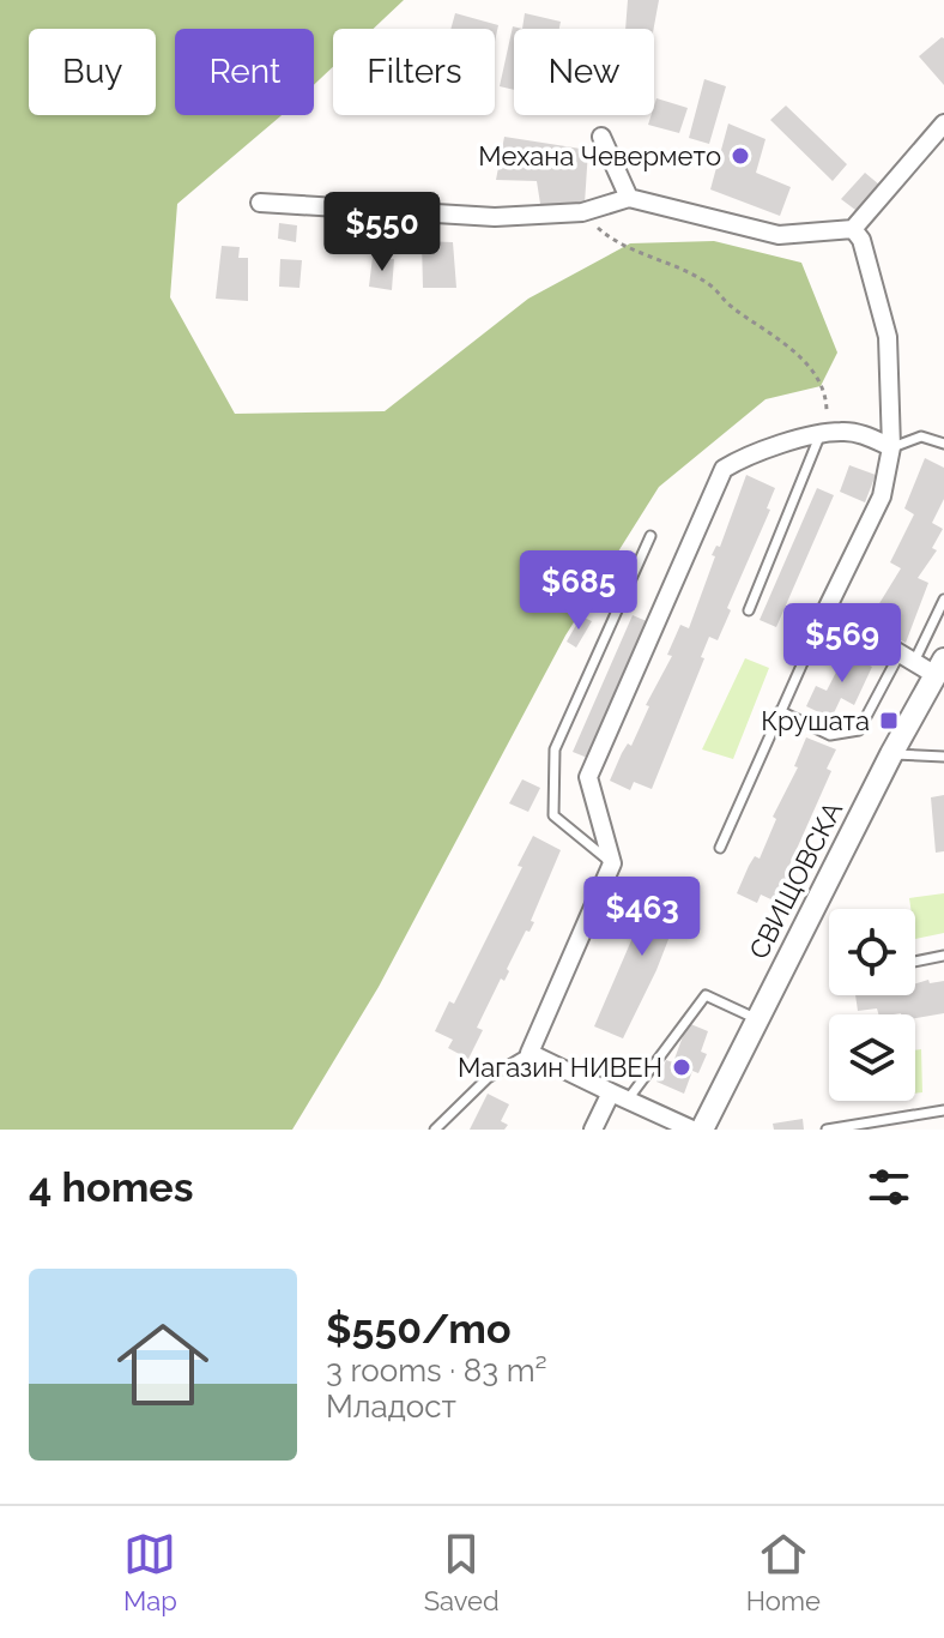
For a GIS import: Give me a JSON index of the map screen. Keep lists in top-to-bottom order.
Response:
{
  "streets": {
    "street": ["СВИЩОВСКА"]
  },
  "places": {
    "other": ["Механа Чевермето", "Магазин НИВЕН"],
    "transit": ["Крушата"]
  },
  "page": {
    "chip": [
      "Buy",
      "Rent",
      "Filters",
      "New"
    ],
    "price": [
      "$550",
      "$685",
      "$569",
      "$463"
    ],
    "heading": "4 homes",
    "list": [
      {
        "name": "$550/mo",
        "note": "3 rooms · 83 m² · Младост"
      }
    ],
    "tabs": ["Map", "Saved", "Home"]
  }
}
